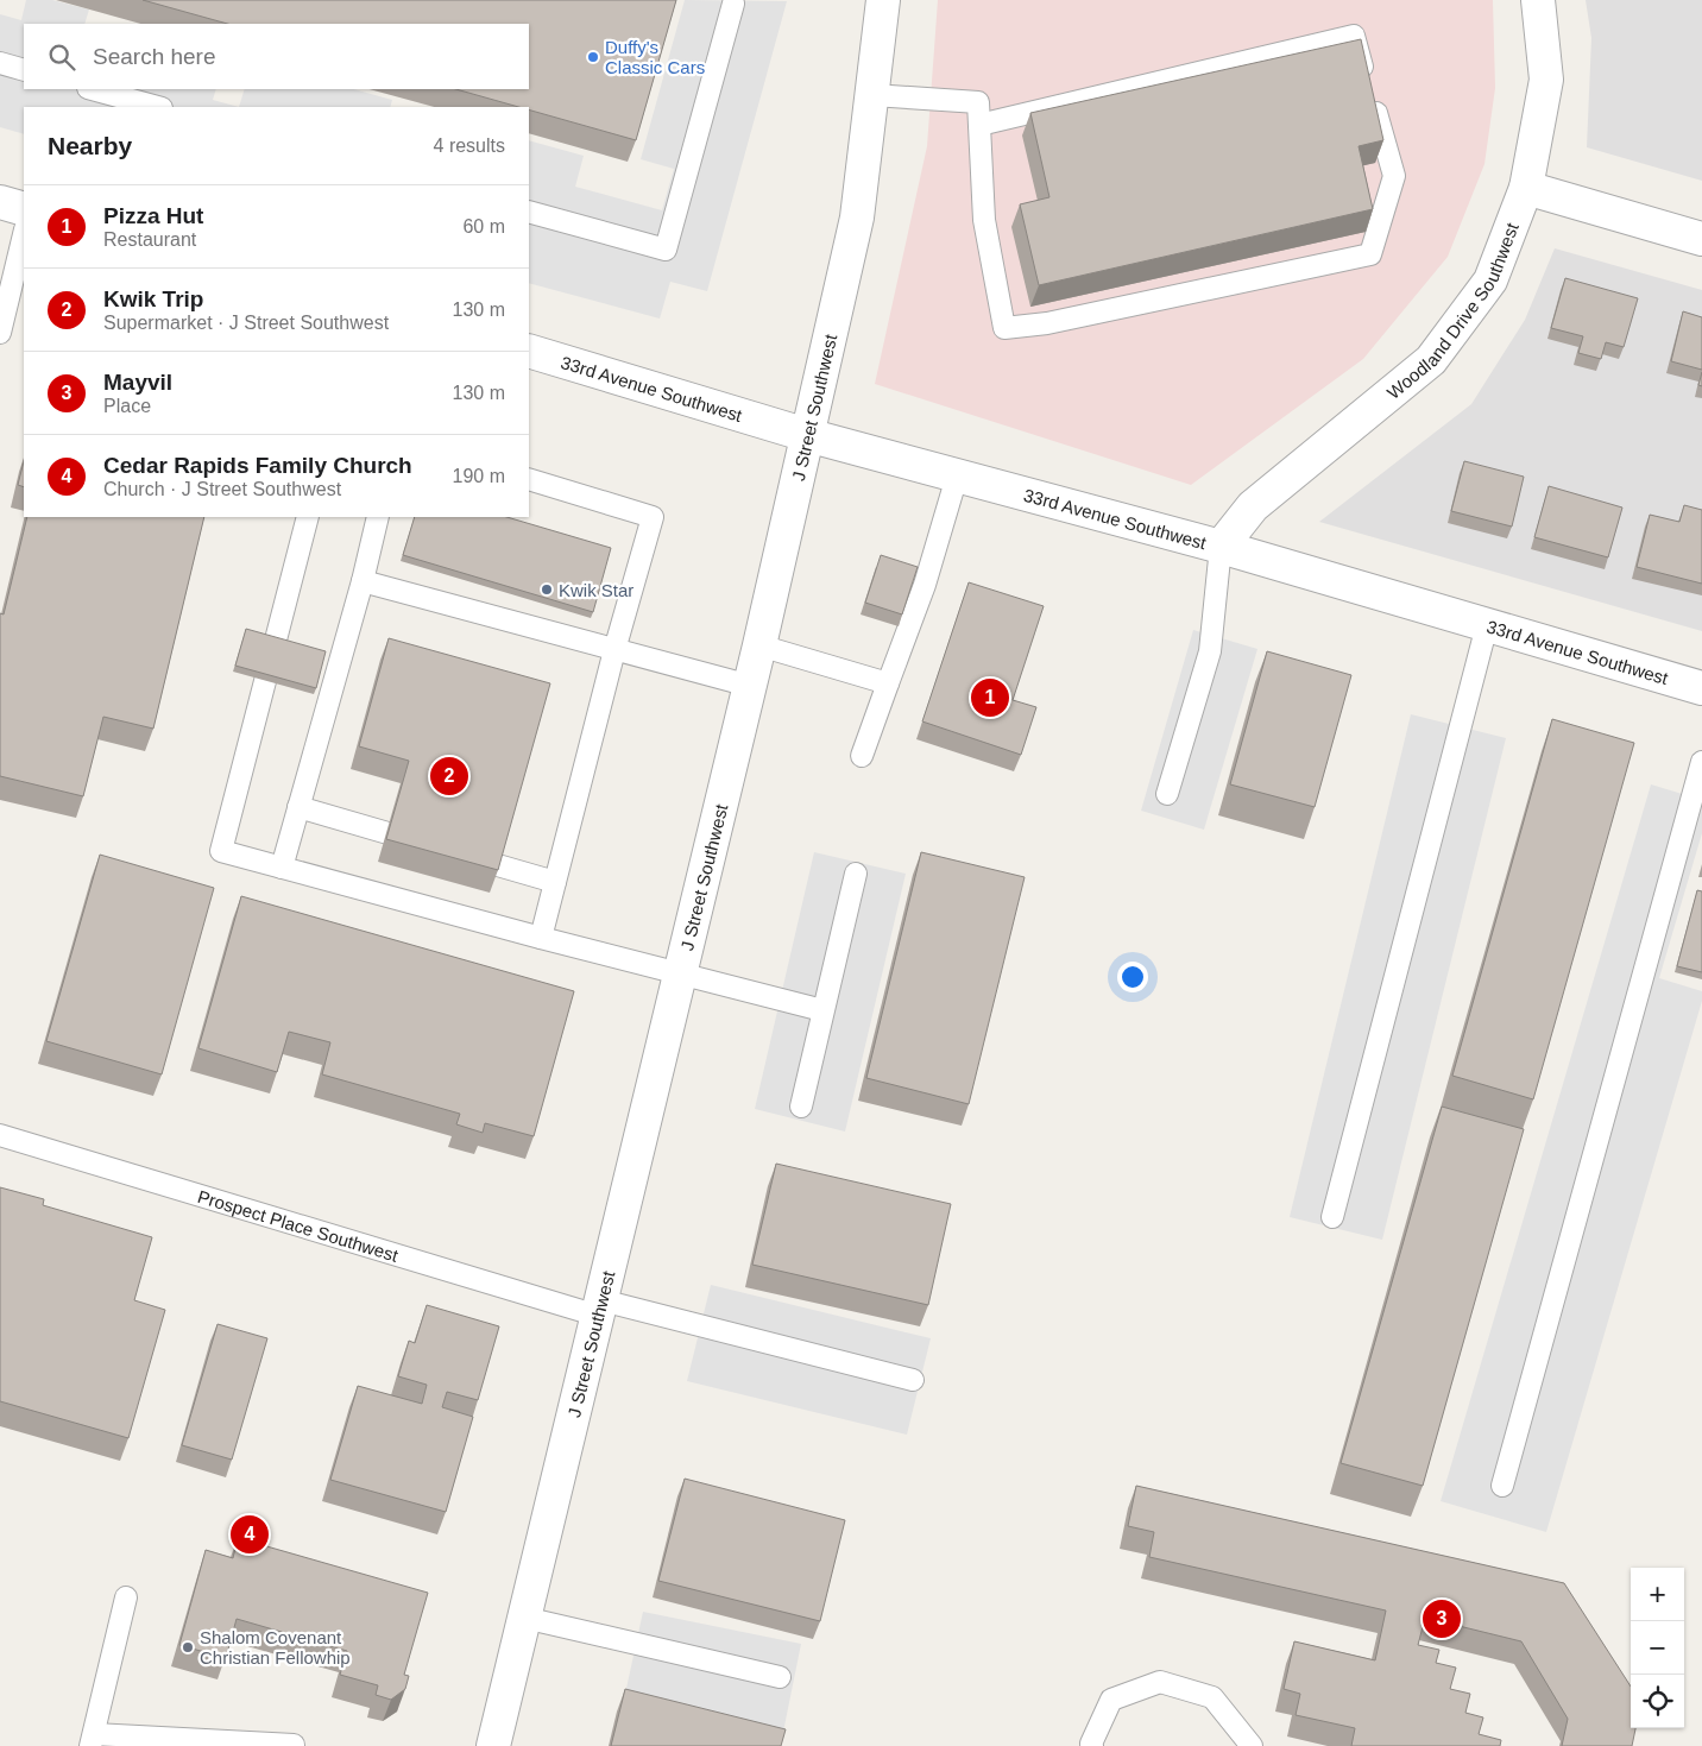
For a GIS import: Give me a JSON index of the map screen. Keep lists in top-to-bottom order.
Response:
{
  "streets": {
    "street": ["Woodland Drive Southwest", "33rd Avenue Southwest", "J Street Southwest"],
    "lane": ["Prospect Place Southwest"]
  },
  "crossings": [
    ["Woodland Drive Southwest", "33rd Avenue Southwest"],
    ["33rd Avenue Southwest", "J Street Southwest"],
    ["J Street Southwest", "Prospect Place Southwest"]
  ],
  "places": ["Duffy's Classic Cars", "Kwik Star", "Shalom Covenant Christian Fellowhip"],
  "page": {
    "search": "Search here",
    "heading": ["Nearby", "4 results"],
    "list": [
      {
        "mark": "1",
        "name": "Pizza Hut",
        "note": "Restaurant",
        "value": "60 m"
      },
      {
        "mark": "2",
        "name": "Kwik Trip",
        "note": "Supermarket · J Street Southwest",
        "value": "130 m"
      },
      {
        "mark": "3",
        "name": "Mayvil",
        "note": "Place",
        "value": "130 m"
      },
      {
        "mark": "4",
        "name": "Cedar Rapids Family Church",
        "note": "Church · J Street Southwest",
        "value": "190 m"
      }
    ],
    "pins": [
      "1",
      "2",
      "4",
      "3"
    ],
    "map_buttons": ["+", "−"]
  }
}
